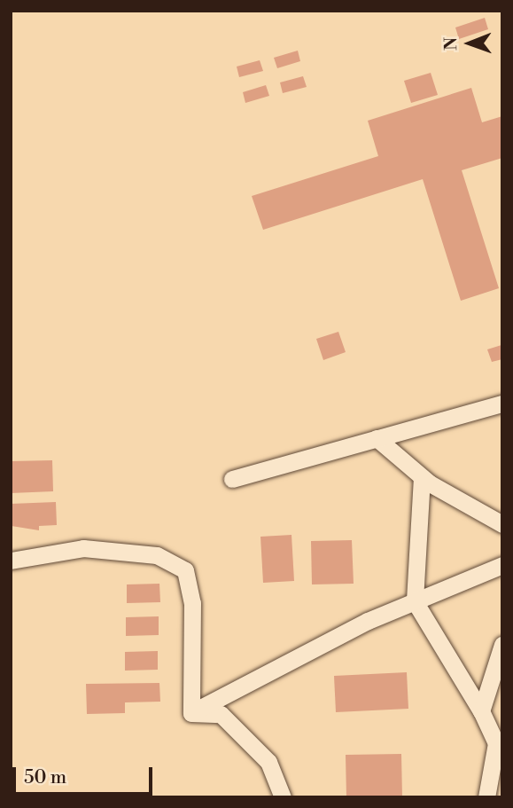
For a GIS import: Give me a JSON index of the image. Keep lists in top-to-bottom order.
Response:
{
  "scale_bar": "50 m",
  "north": "left"
}
